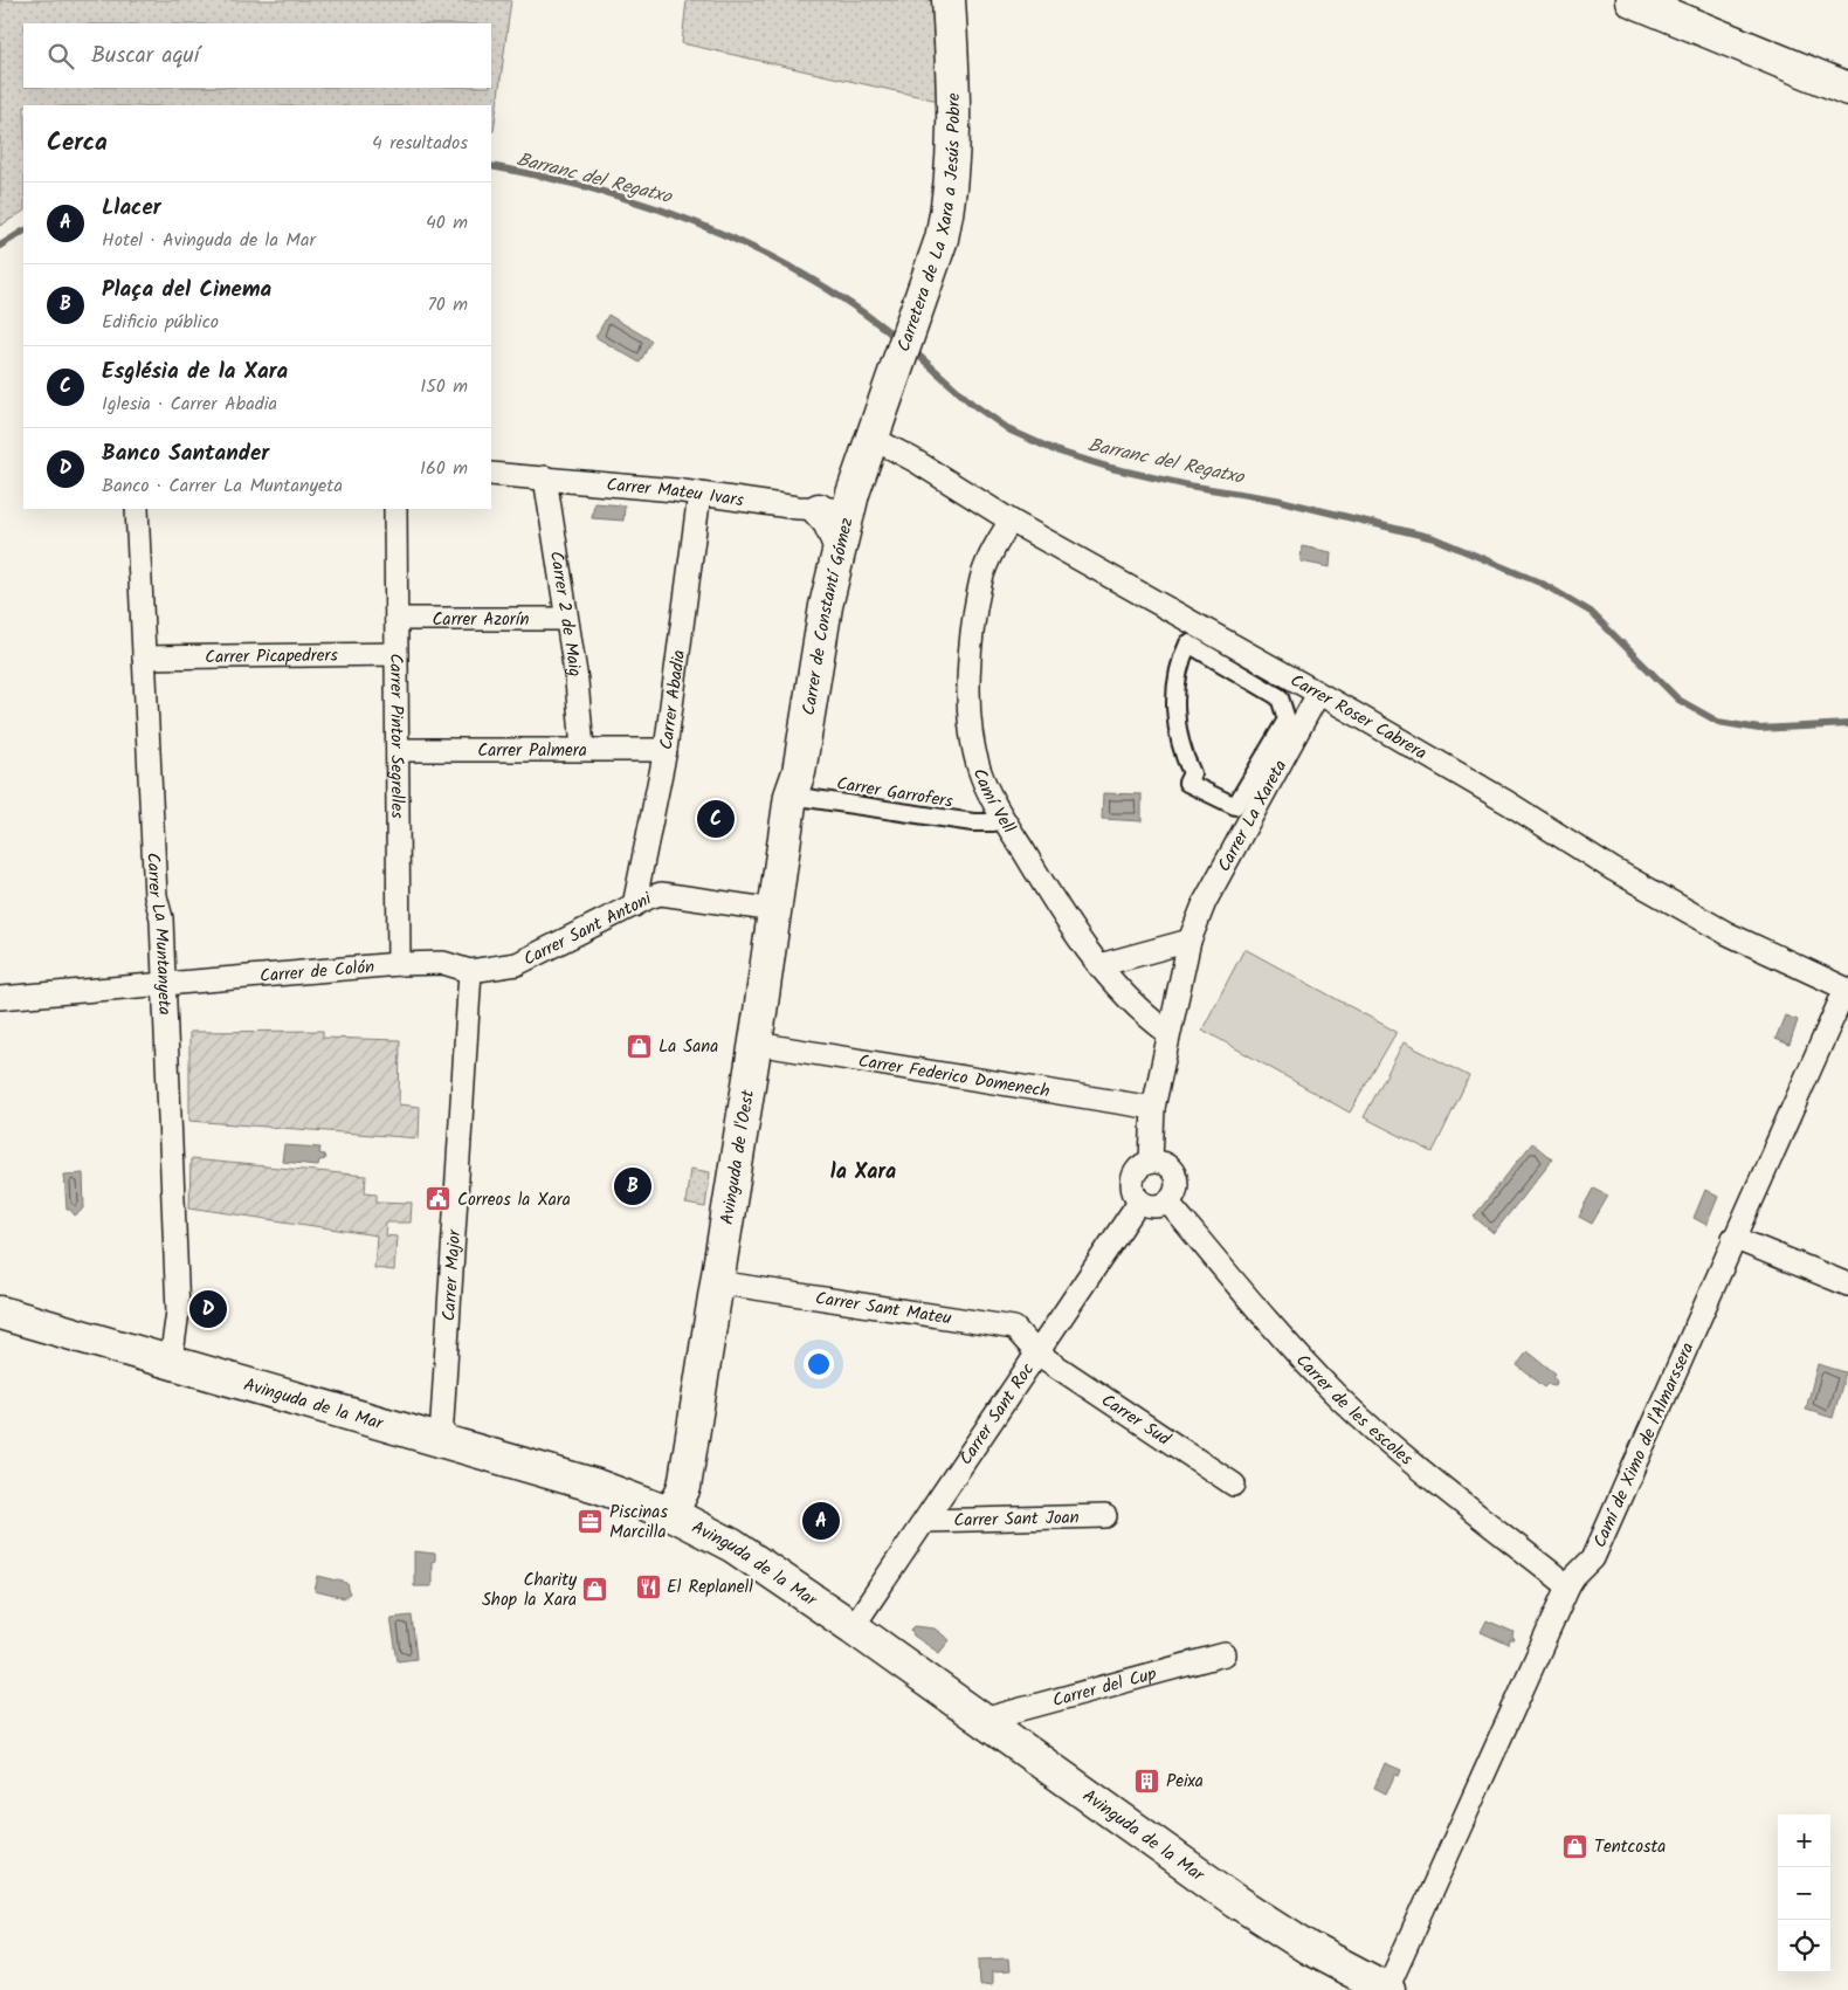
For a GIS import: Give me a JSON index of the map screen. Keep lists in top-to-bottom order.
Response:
{
  "streets": {
    "main road": [
      "Carretera de La Xara a Jesús Pobre",
      "Carrer de Constantí Gómez",
      "Avinguda de l'Oest",
      "Avinguda de la Mar"
    ],
    "street": [
      "Carrer Mateu Ivars",
      "Carrer 2 de Maig",
      "Carrer Azorín",
      "Carrer Picapedrers",
      "Carrer Abadia",
      "Carrer Roser Cabrera",
      "Carrer Pintor Segrelles",
      "Carrer Palmera",
      "Carrer Garrofers",
      "Camí Vell",
      "Carrer La Xareta",
      "Carrer Sant Antoni",
      "Carrer La Muntanyeta",
      "Carrer de Colón",
      "Carrer Federico Domenech",
      "Carrer Major",
      "Carrer Sant Mateu",
      "Carrer de les escoles",
      "Carrer Sant Roc",
      "Carrer Sud",
      "Camí de Ximo de l'Almarssera",
      "Carrer Sant Joan",
      "Carrer del Cup"
    ]
  },
  "crossings": [
    ["Carretera de La Xara a Jesús Pobre", "Carrer de Constantí Gómez"],
    ["Carretera de La Xara a Jesús Pobre", "Carrer Roser Cabrera"],
    ["Carrer Mateu Ivars", "Carrer 2 de Maig"],
    ["Carrer Mateu Ivars", "Carrer de Constantí Gómez"],
    ["Carrer Mateu Ivars", "Carrer Abadia"],
    ["Carrer 2 de Maig", "Carrer Azorín"],
    ["Carrer 2 de Maig", "Carrer Palmera"],
    ["Carrer de Constantí Gómez", "Carrer Roser Cabrera"],
    ["Carrer de Constantí Gómez", "Carrer Garrofers"],
    ["Carrer de Constantí Gómez", "Avinguda de l'Oest"],
    ["Carrer Azorín", "Carrer Pintor Segrelles"],
    ["Carrer Picapedrers", "Carrer Pintor Segrelles"],
    ["Carrer Picapedrers", "Carrer La Muntanyeta"],
    ["Carrer Abadia", "Carrer Palmera"],
    ["Carrer Abadia", "Carrer Sant Antoni"],
    ["Carrer Roser Cabrera", "Camí Vell"],
    ["Carrer Roser Cabrera", "Carrer La Xareta"],
    ["Carrer Roser Cabrera", "Camí de Ximo de l'Almarssera"],
    ["Carrer Pintor Segrelles", "Carrer Palmera"],
    ["Carrer Pintor Segrelles", "Carrer de Colón"],
    ["Carrer Garrofers", "Avinguda de l'Oest"],
    ["Camí Vell", "Carrer La Xareta"],
    ["Carrer La Xareta", "Carrer Federico Domenech"],
    ["Carrer La Xareta", "Carrer de les escoles"],
    ["Carrer La Xareta", "Carrer Sant Roc"],
    ["Carrer Sant Antoni", "Carrer de Colón"],
    ["Carrer Sant Antoni", "Avinguda de l'Oest"],
    ["Carrer Sant Antoni", "Carrer Major"],
    ["Carrer La Muntanyeta", "Carrer de Colón"],
    ["Carrer La Muntanyeta", "Avinguda de la Mar"],
    ["Carrer de Colón", "Carrer Major"],
    ["Carrer Federico Domenech", "Avinguda de l'Oest"],
    ["Avinguda de l'Oest", "Carrer Sant Mateu"],
    ["Avinguda de l'Oest", "Avinguda de la Mar"],
    ["Carrer Major", "Avinguda de la Mar"],
    ["Carrer Sant Mateu", "Carrer Sant Roc"],
    ["Carrer Sant Mateu", "Carrer Sud"],
    ["Avinguda de la Mar", "Carrer Sant Roc"],
    ["Avinguda de la Mar", "Camí de Ximo de l'Almarssera"],
    ["Avinguda de la Mar", "Carrer del Cup"],
    ["Carrer de les escoles", "Carrer Sant Roc"],
    ["Carrer de les escoles", "Camí de Ximo de l'Almarssera"],
    ["Carrer Sant Roc", "Carrer Sud"],
    ["Carrer Sant Roc", "Carrer Sant Joan"]
  ],
  "districts": ["la Xara"],
  "water": ["Barranc del Regatxo"],
  "places": {
    "shop": ["La Sana", "Charity Shop la Xara", "Tentcosta"],
    "public building": ["Correos la Xara"],
    "office": ["Piscinas Marcilla"],
    "restaurant": ["El Replanell"],
    "building": ["Peixa"]
  },
  "page": {
    "search": "Buscar aquí",
    "heading": ["Cerca", "4 resultados"],
    "list": [
      {
        "mark": "A",
        "name": "Llacer",
        "note": "Hotel · Avinguda de la Mar",
        "value": "40 m"
      },
      {
        "mark": "B",
        "name": "Plaça del Cinema",
        "note": "Edificio público",
        "value": "70 m"
      },
      {
        "mark": "C",
        "name": "Església de la Xara",
        "note": "Iglesia · Carrer Abadia",
        "value": "150 m"
      },
      {
        "mark": "D",
        "name": "Banco Santander",
        "note": "Banco · Carrer La Muntanyeta",
        "value": "160 m"
      }
    ],
    "pins": [
      "C",
      "B",
      "D",
      "A"
    ],
    "map_buttons": ["+", "−"]
  }
}
